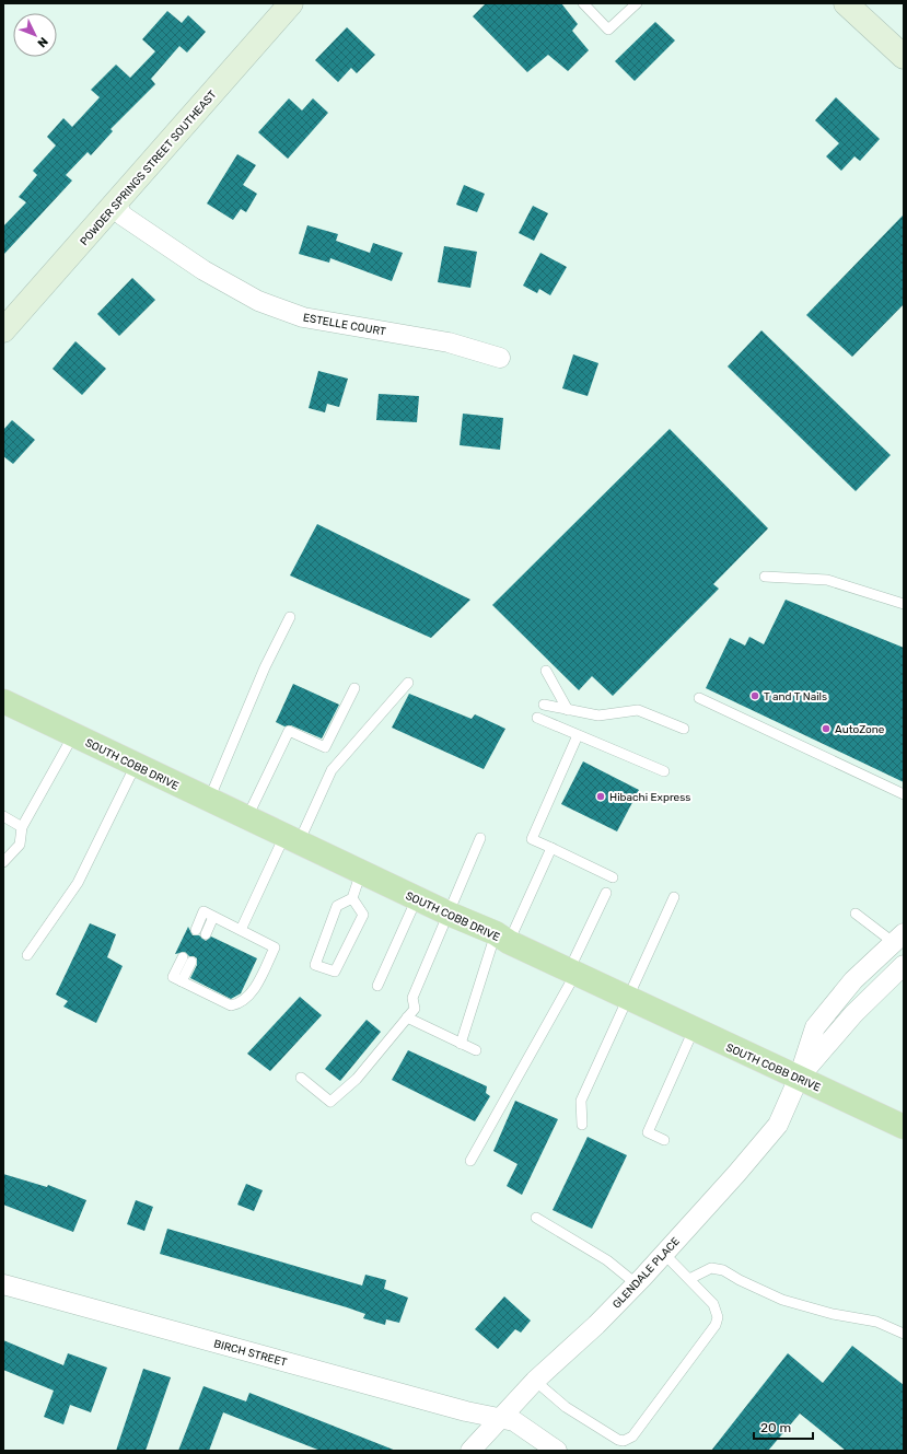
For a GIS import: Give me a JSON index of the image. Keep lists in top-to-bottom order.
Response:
{
  "streets": {
    "main road": ["SOUTH COBB DRIVE"],
    "street": [
      "POWDER SPRINGS STREET SOUTHEAST",
      "ESTELLE COURT",
      "GLENDALE PLACE",
      "BIRCH STREET"
    ]
  },
  "crossings": [
    ["POWDER SPRINGS STREET SOUTHEAST", "ESTELLE COURT"],
    ["SOUTH COBB DRIVE", "GLENDALE PLACE"],
    ["GLENDALE PLACE", "BIRCH STREET"]
  ],
  "places": ["T and T Nails", "AutoZone", "Hibachi Express"],
  "scale_bar": "20 m",
  "north": "bottom right"
}
